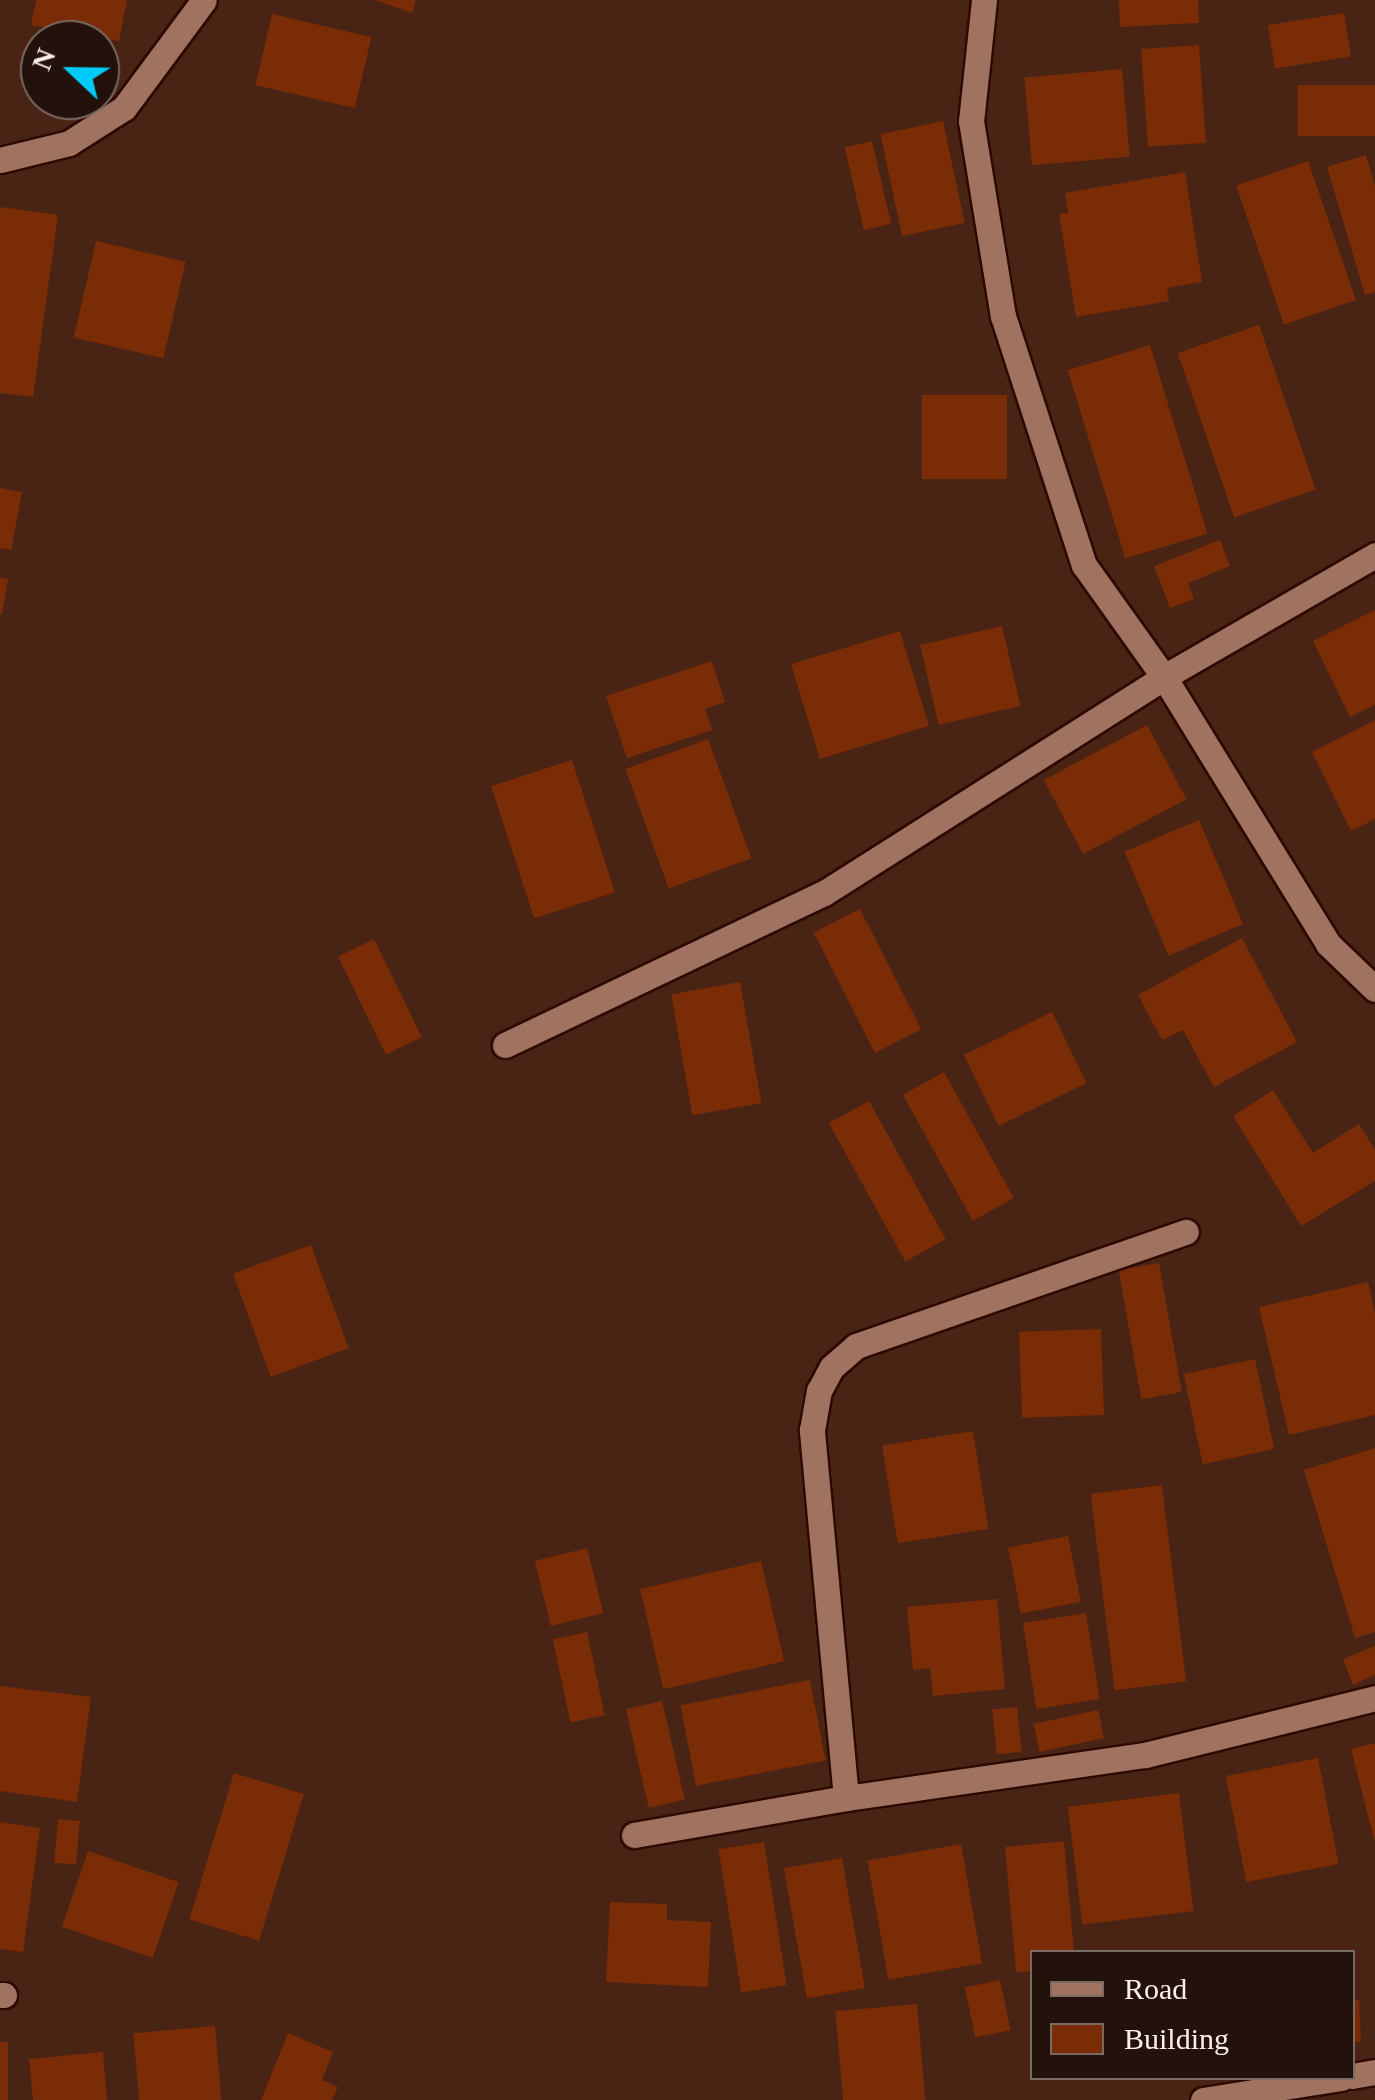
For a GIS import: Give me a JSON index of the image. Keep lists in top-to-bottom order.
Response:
{
  "legend": ["Road", "Building"],
  "north": "left"
}
